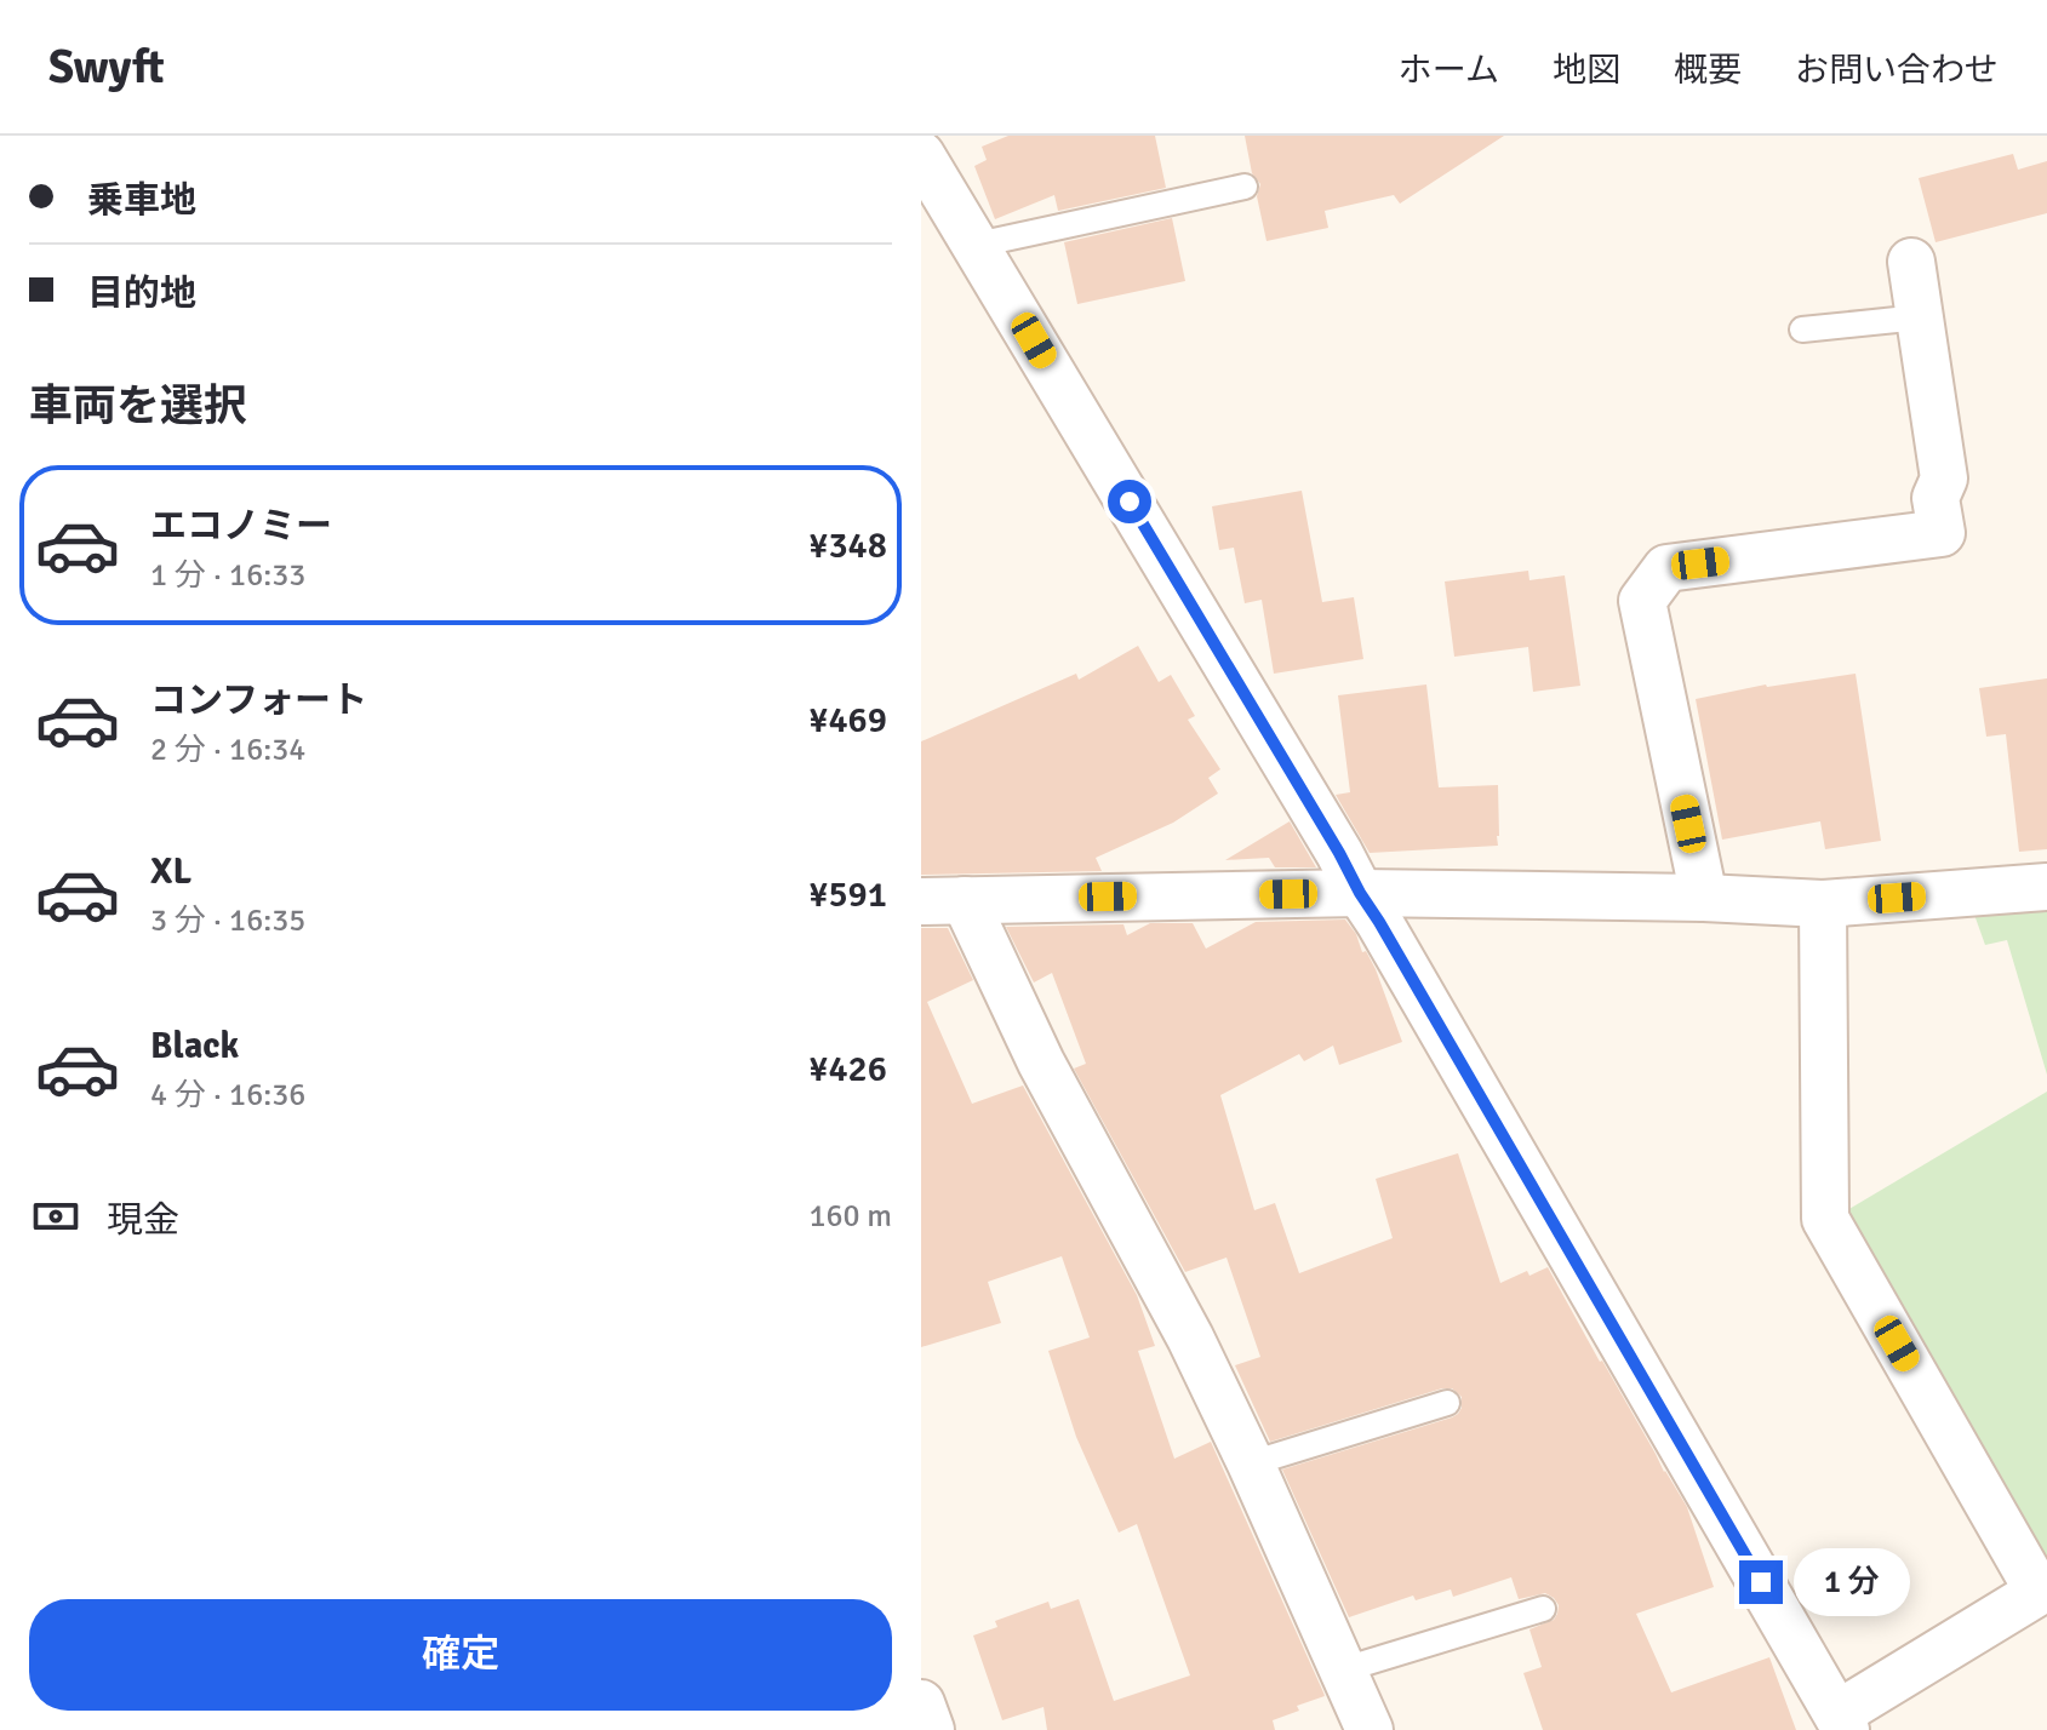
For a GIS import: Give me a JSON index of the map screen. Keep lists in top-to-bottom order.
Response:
{
  "page": {
    "header": "Swyft",
    "nav": [
      "ホーム",
      "地図",
      "概要",
      "お問い合わせ"
    ],
    "banner": ["乗車地", "目的地"],
    "heading": "車両を選択",
    "list": [
      {
        "name": "エコノミー",
        "note": "1 分 · 16:33",
        "value": "¥348"
      },
      {
        "name": "コンフォート",
        "note": "2 分 · 16:34",
        "value": "¥469"
      },
      {
        "name": "XL",
        "note": "3 分 · 16:35",
        "value": "¥591"
      },
      {
        "name": "Black",
        "note": "4 分 · 16:36",
        "value": "¥426"
      }
    ],
    "pay": ["現金", "160 m"],
    "bubble": "1 分",
    "buttons": "確定"
  }
}
